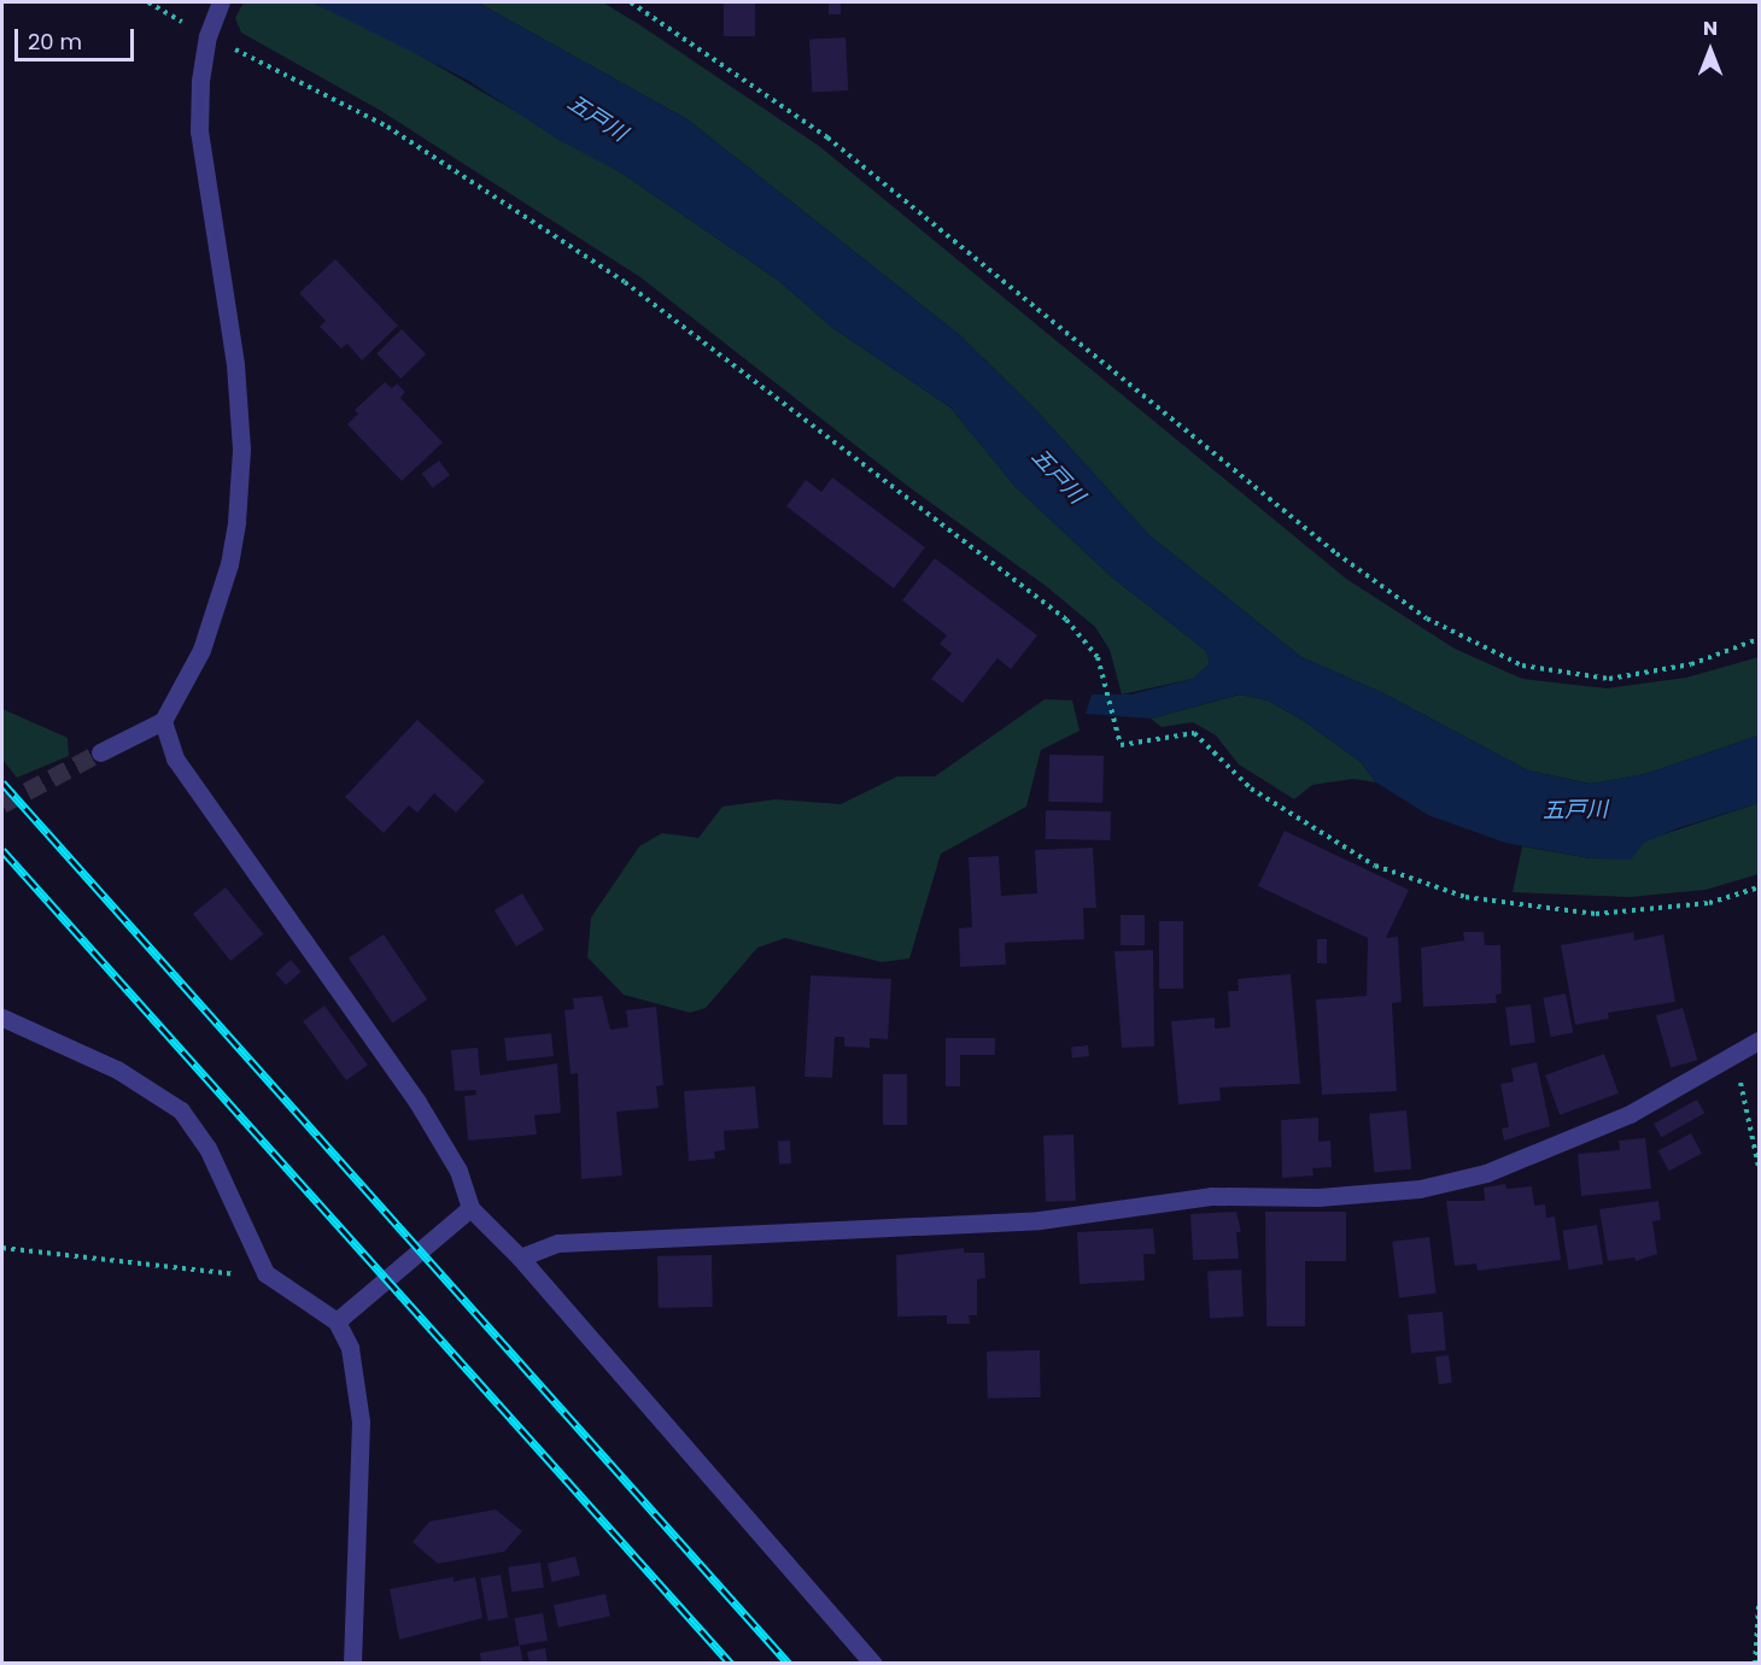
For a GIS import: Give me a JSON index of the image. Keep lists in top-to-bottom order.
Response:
{
  "water": ["五戸川"],
  "scale_bar": "20 m",
  "north": "top"
}
